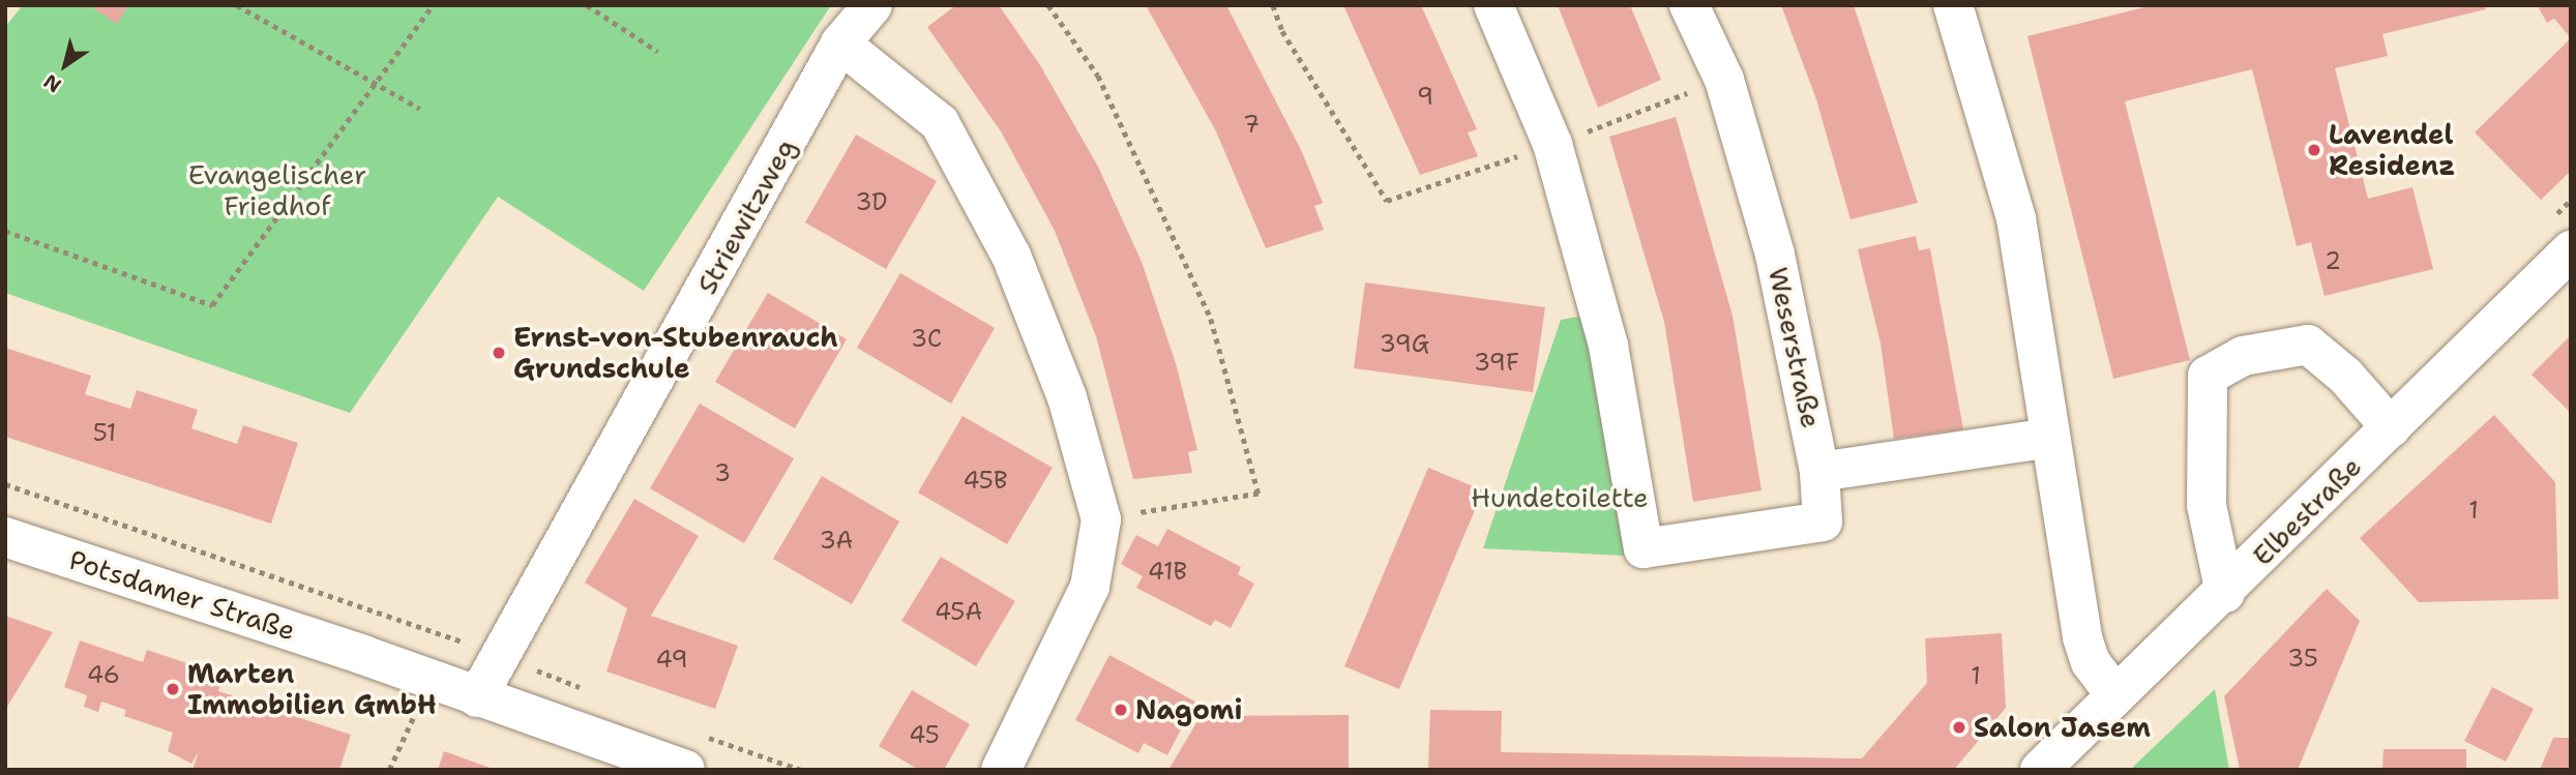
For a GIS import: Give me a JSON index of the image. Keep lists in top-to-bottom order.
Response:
{
  "streets": {
    "street": [
      "Striewitzweg",
      "Weserstraße",
      "Elbestraße",
      "Potsdamer Straße"
    ]
  },
  "crossings": [
    ["Striewitzweg", "Potsdamer Straße"]
  ],
  "parks": ["Evangelischer Friedhof", "Hundetoilette"],
  "places": [
    "Lavendel Residenz",
    "Ernst-von-Stubenrauch Grundschule",
    "Marten Immobilien GmbH",
    "Nagomi",
    "Salon Jasem"
  ],
  "house_numbers": [
    "9",
    "7",
    "3D",
    "2",
    "3C",
    "39G",
    "39F",
    "51",
    "3",
    "45B",
    "1",
    "3A",
    "41B",
    "45A",
    "35",
    "49",
    "46",
    "1",
    "45"
  ],
  "north": "bottom left"
}
